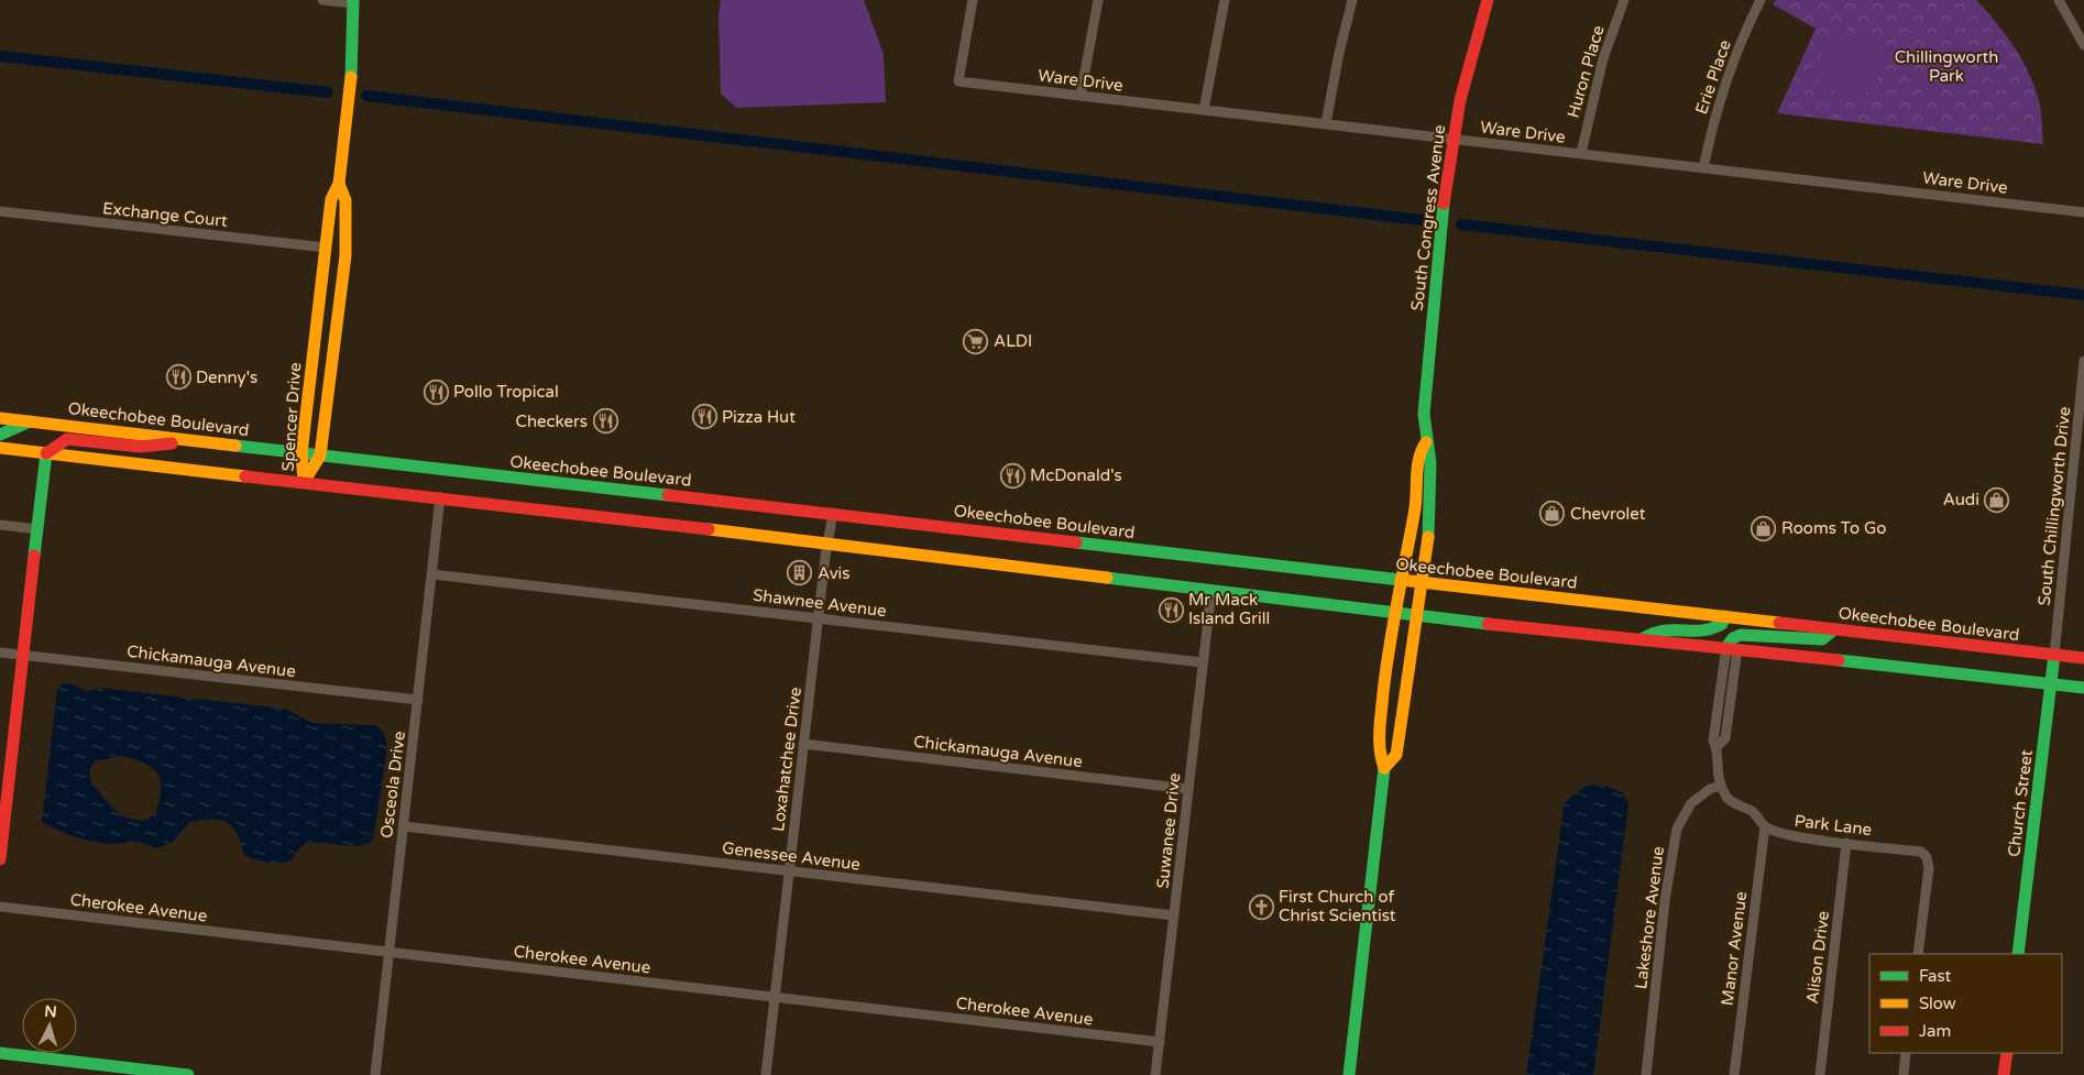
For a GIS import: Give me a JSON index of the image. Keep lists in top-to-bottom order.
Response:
{
  "streets": {
    "main road": [
      "South Congress Avenue",
      "Spencer Drive",
      "Okeechobee Boulevard",
      "Church Street"
    ],
    "street": [
      "Huron Place",
      "Erie Place",
      "Ware Drive",
      "Exchange Court",
      "South Chillingworth Drive",
      "Shawnee Avenue",
      "Chickamauga Avenue",
      "Loxahatchee Drive",
      "Osceola Drive",
      "Park Lane",
      "Suwanee Drive",
      "Genessee Avenue",
      "Cherokee Avenue",
      "Lakeshore Avenue",
      "Manor Avenue",
      "Alison Drive"
    ]
  },
  "crossings": [
    ["Huron Place", "Ware Drive"],
    ["Erie Place", "Ware Drive"],
    ["Ware Drive", "South Congress Avenue"],
    ["Exchange Court", "Spencer Drive"],
    ["South Congress Avenue", "Okeechobee Boulevard"],
    ["Spencer Drive", "Okeechobee Boulevard"],
    ["Okeechobee Boulevard", "South Chillingworth Drive"],
    ["Okeechobee Boulevard", "Loxahatchee Drive"],
    ["Okeechobee Boulevard", "Church Street"],
    ["South Chillingworth Drive", "Church Street"],
    ["Shawnee Avenue", "Loxahatchee Drive"],
    ["Shawnee Avenue", "Osceola Drive"],
    ["Shawnee Avenue", "Suwanee Drive"],
    ["Chickamauga Avenue", "Loxahatchee Drive"],
    ["Chickamauga Avenue", "Osceola Drive"],
    ["Chickamauga Avenue", "Suwanee Drive"],
    ["Loxahatchee Drive", "Genessee Avenue"],
    ["Loxahatchee Drive", "Cherokee Avenue"],
    ["Osceola Drive", "Genessee Avenue"],
    ["Osceola Drive", "Cherokee Avenue"],
    ["Park Lane", "Lakeshore Avenue"],
    ["Park Lane", "Manor Avenue"],
    ["Park Lane", "Alison Drive"],
    ["Suwanee Drive", "Genessee Avenue"],
    ["Suwanee Drive", "Cherokee Avenue"]
  ],
  "parks": ["Chillingworth Park"],
  "places": {
    "supermarket": ["ALDI"],
    "restaurant": [
      "Denny's",
      "Pollo Tropical",
      "Pizza Hut",
      "Checkers",
      "McDonald's",
      "Mr Mack Island Grill"
    ],
    "shop": ["Audi", "Chevrolet", "Rooms To Go"],
    "building": ["Avis"],
    "church": ["First Church of Christ Scientist"]
  },
  "legend": ["Fast", "Slow", "Jam"],
  "north": "top"
}
